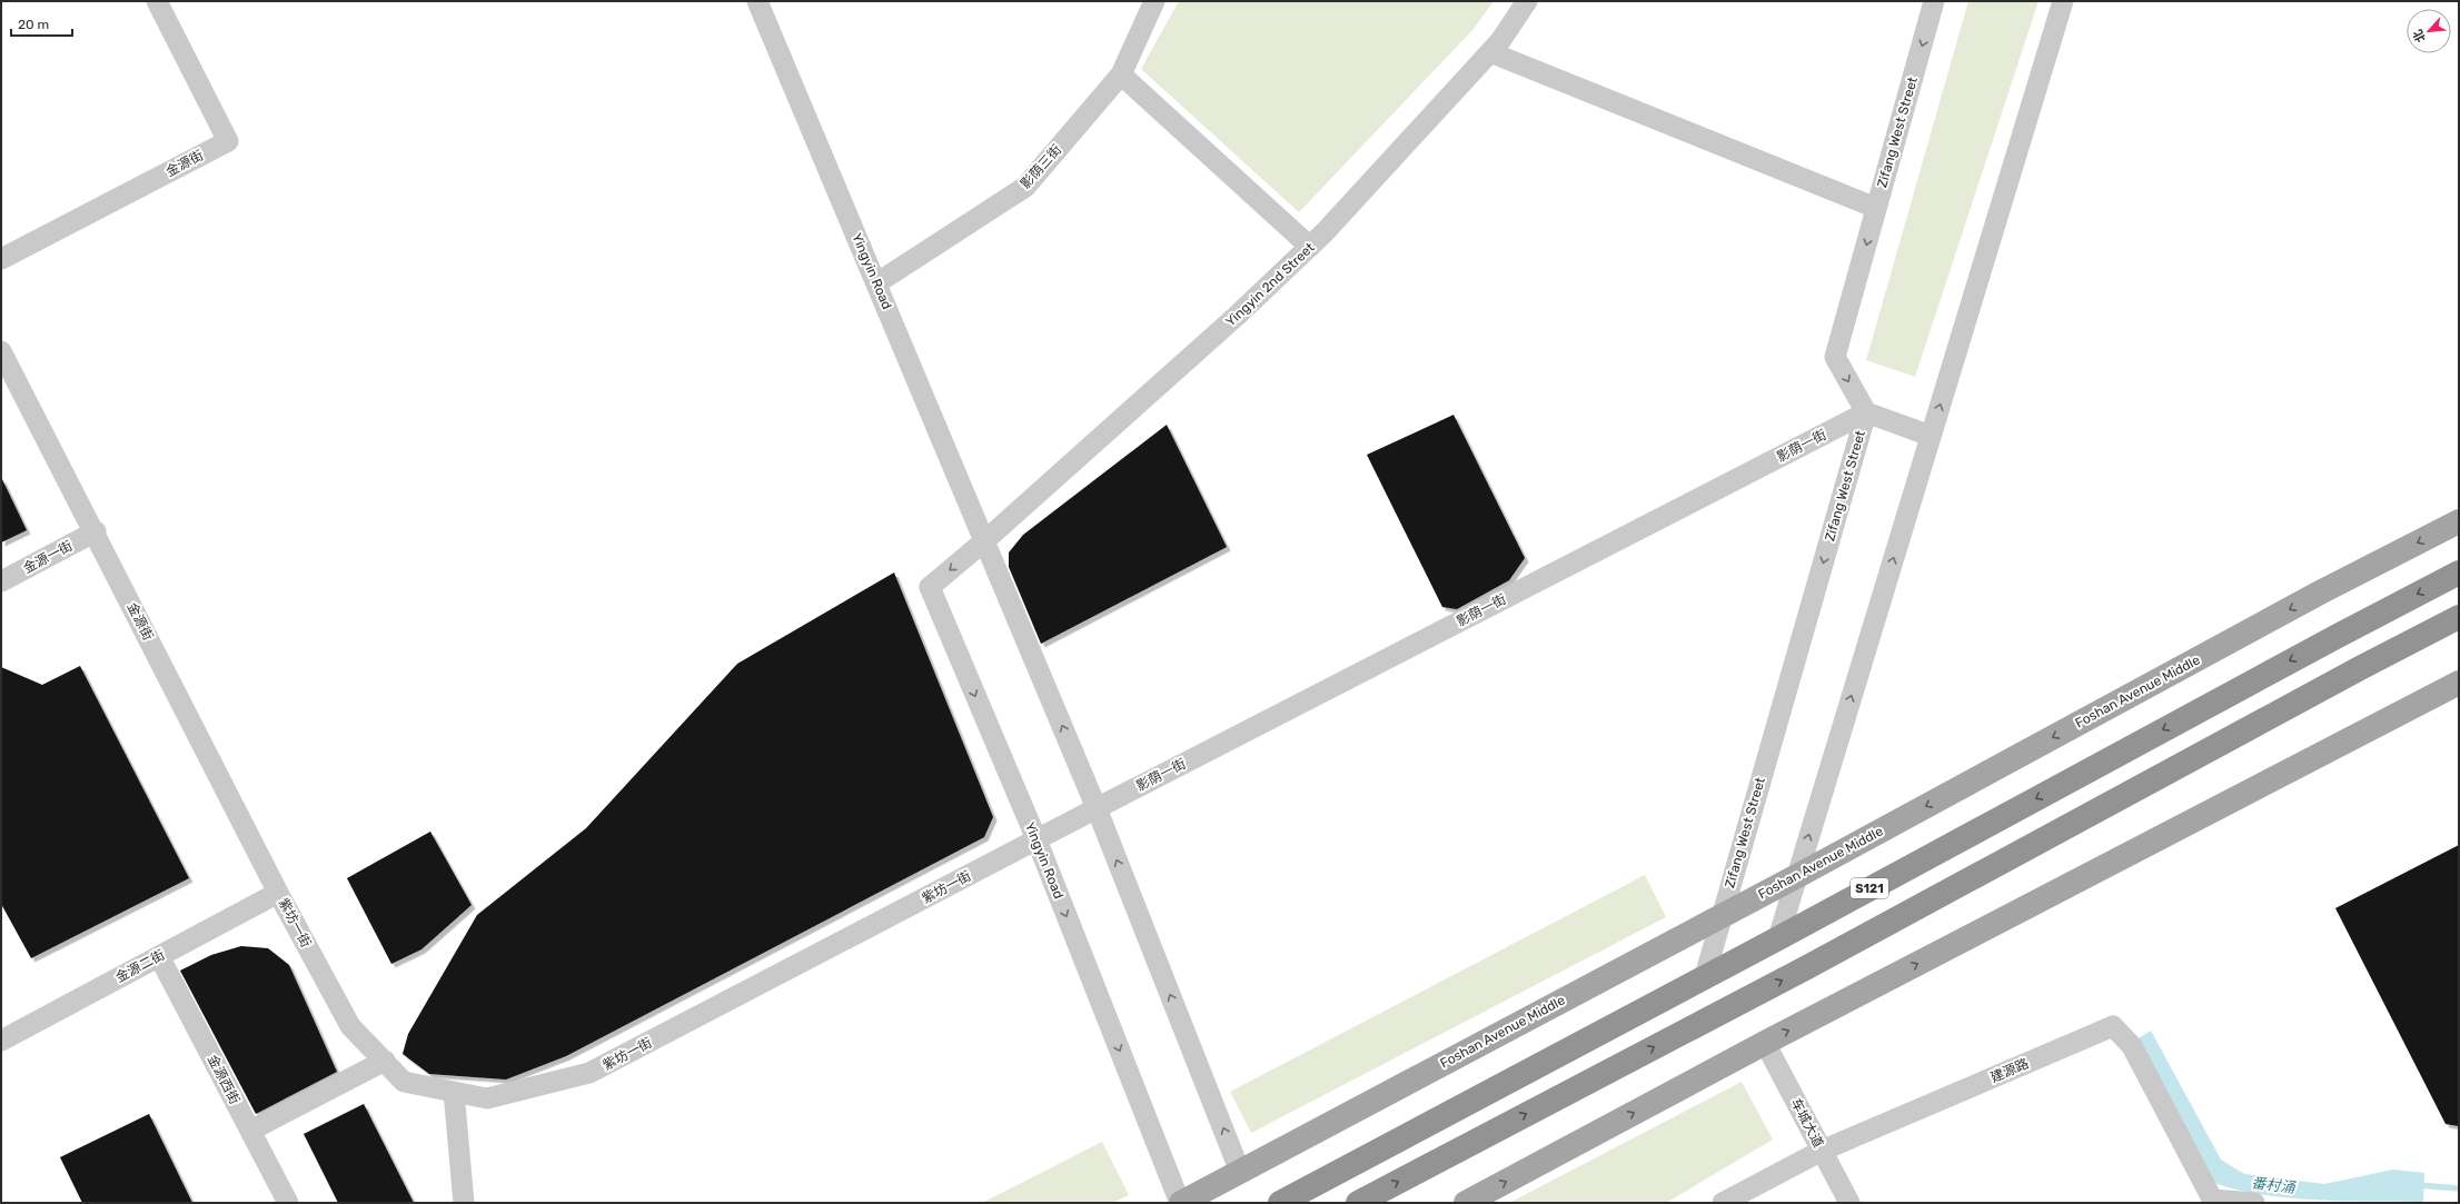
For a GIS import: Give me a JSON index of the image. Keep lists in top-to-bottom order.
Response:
{
  "streets": {
    "highway": ["S121"],
    "main road": ["Foshan Avenue Middle"],
    "street": [
      "Zifang West Street",
      "金源街",
      "影荫三街",
      "Yingyin Road",
      "Yingyin 2nd Street",
      "影荫一街",
      "金源一街",
      "紫坊一街",
      "金源二街",
      "建源路",
      "金源西街",
      "车城大道"
    ]
  },
  "crossings": [
    ["Zifang West Street", "影荫一街"],
    ["Zifang West Street", "Foshan Avenue Middle"],
    ["Zifang West Street", "S121"],
    ["金源街", "金源一街"],
    ["金源街", "紫坊一街"],
    ["金源街", "金源二街"],
    ["影荫三街", "Yingyin Road"],
    ["Yingyin Road", "Yingyin 2nd Street"],
    ["Yingyin Road", "影荫一街"],
    ["Yingyin Road", "Foshan Avenue Middle"],
    ["Yingyin Road", "紫坊一街"],
    ["影荫一街", "紫坊一街"],
    ["紫坊一街", "金源二街"],
    ["金源二街", "金源西街"],
    ["建源路", "车城大道"]
  ],
  "water": ["番村涌"],
  "scale_bar": "20 m",
  "north": "bottom left"
}
